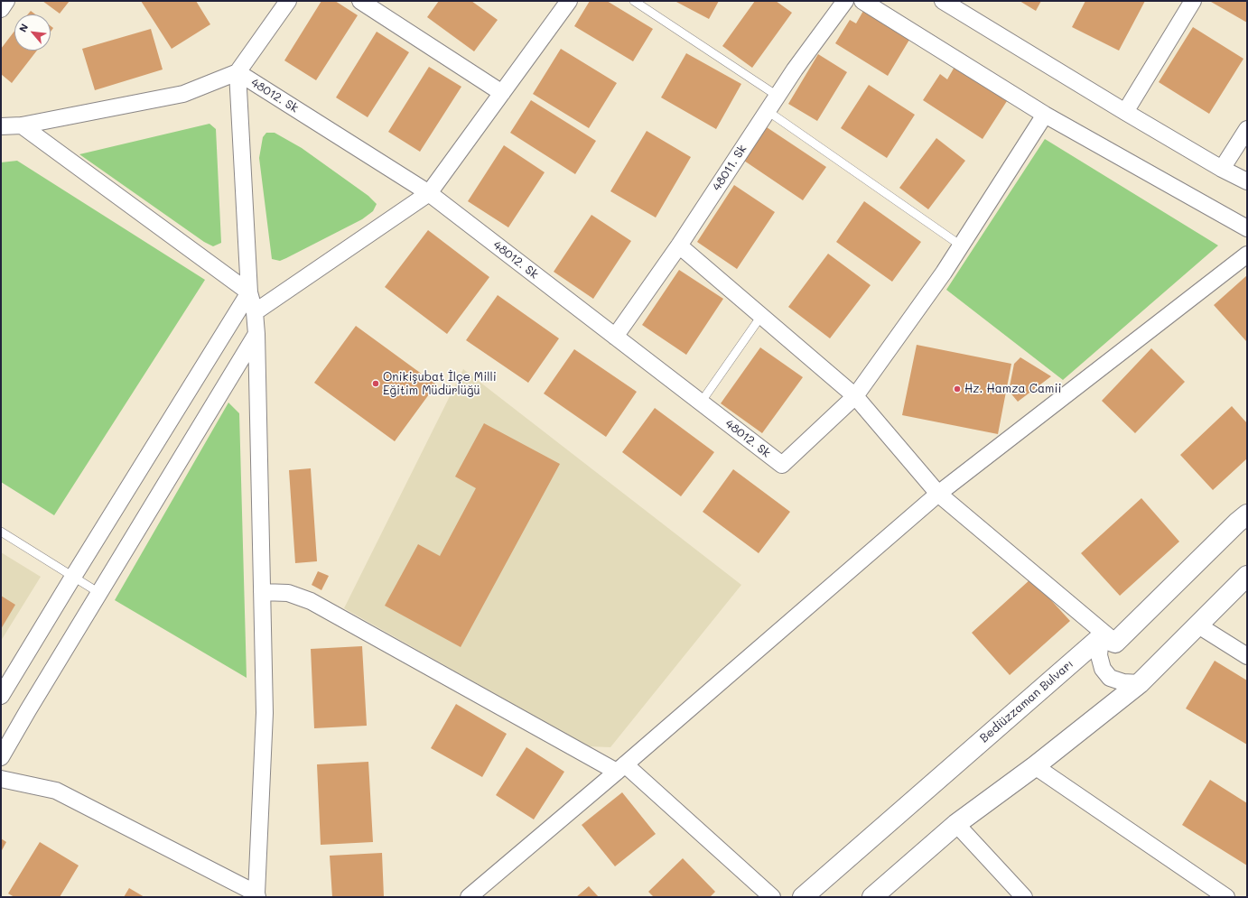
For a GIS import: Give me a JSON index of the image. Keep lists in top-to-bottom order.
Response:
{
  "streets": {
    "street": ["48012. Sk", "48011. Sk", "Bediüzzaman Bulvarı"]
  },
  "crossings": [
    ["48012. Sk", "48011. Sk"]
  ],
  "places": ["Onikişubat İlçe Milli Eğitim Müdürlüğü", "Hz. Hamza Camii"],
  "north": "top left"
}
